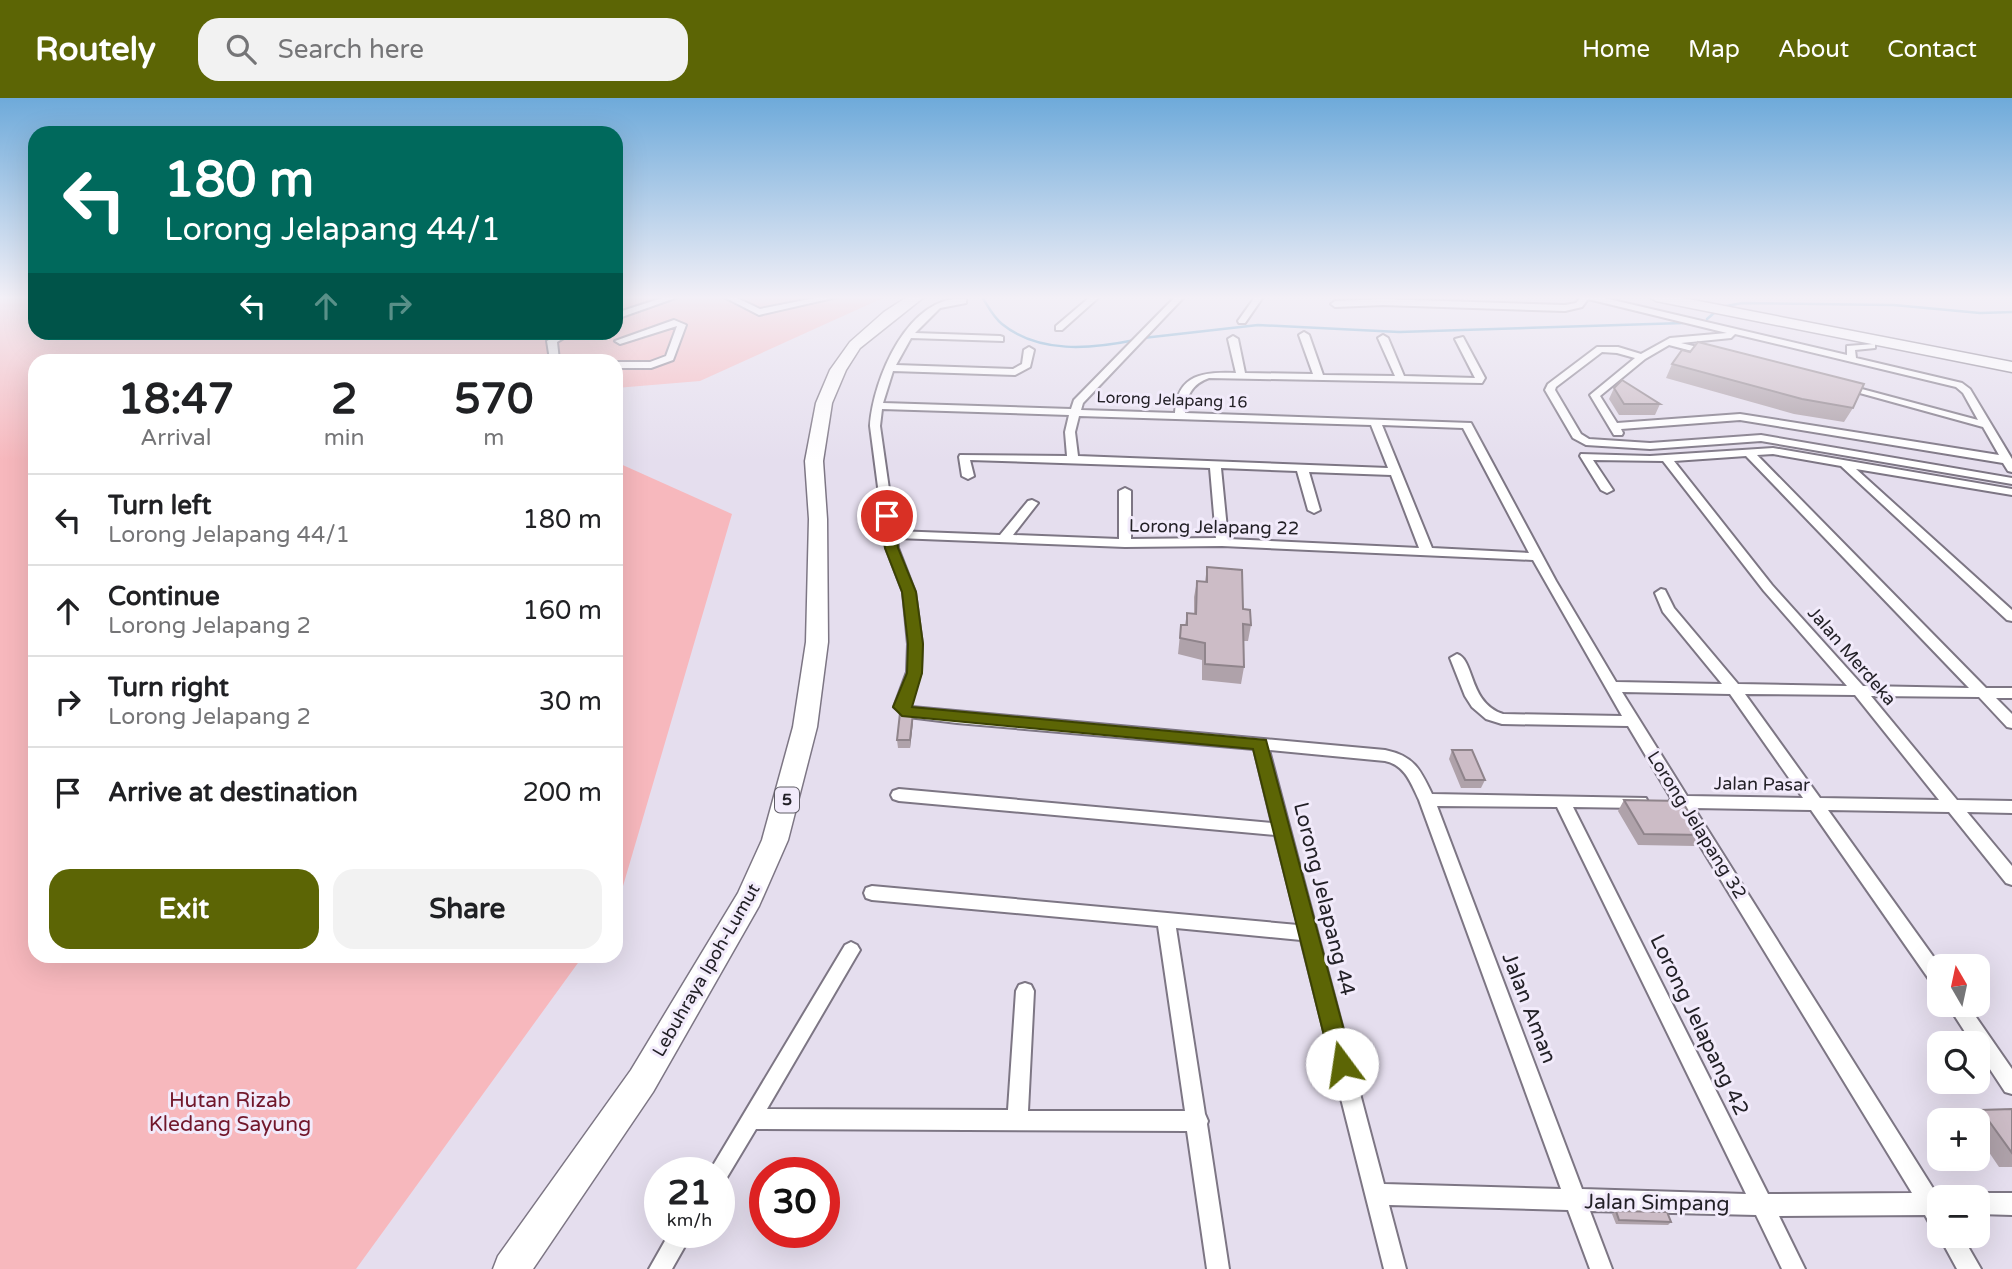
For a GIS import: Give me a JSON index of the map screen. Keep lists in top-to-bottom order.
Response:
{
  "streets": {
    "highway": ["5", "Lebuhraya Ipoh-Lumut"],
    "street": [
      "Lorong Jelapang 16",
      "Lorong Jelapang 22",
      "Jalan Merdeka",
      "Jalan Pasar",
      "Lorong Jelapang 32",
      "Lorong Jelapang 44",
      "Jalan Aman",
      "Lorong Jelapang 42",
      "Jalan Simpang"
    ]
  },
  "crossings": [
    ["Lorong Jelapang 16", "Lorong Jelapang 32"],
    ["Lorong Jelapang 22", "Lorong Jelapang 32"],
    ["Jalan Merdeka", "Jalan Pasar"],
    ["Jalan Pasar", "Lorong Jelapang 32"],
    ["Jalan Pasar", "Jalan Aman"],
    ["Jalan Pasar", "Lorong Jelapang 42"],
    ["Lorong Jelapang 44", "Jalan Aman"],
    ["Lorong Jelapang 44", "Jalan Simpang"],
    ["Jalan Aman", "Jalan Simpang"],
    ["Lorong Jelapang 42", "Jalan Simpang"]
  ],
  "parks": ["Hutan Rizab Kledang Sayung"],
  "north": "top",
  "page": {
    "header": "Routely",
    "search": "Search here",
    "nav": [
      "Home",
      "Map",
      "About",
      "Contact"
    ],
    "turn": ["180 m", "Lorong Jelapang 44/1"],
    "eta": [
      "18:47",
      "Arrival",
      "2",
      "min",
      "570",
      "m"
    ],
    "list": [
      {
        "name": "Turn left",
        "note": "Lorong Jelapang 44/1",
        "value": "180 m"
      },
      {
        "name": "Continue",
        "note": "Lorong Jelapang 2",
        "value": "160 m"
      },
      {
        "name": "Turn right",
        "note": "Lorong Jelapang 2",
        "value": "30 m"
      },
      {
        "name": "Arrive at destination",
        "value": "200 m"
      }
    ],
    "buttons": ["Exit", "Share"],
    "map_buttons": ["+", "−"],
    "speed": "21 km/h",
    "limit": "30"
  }
}
